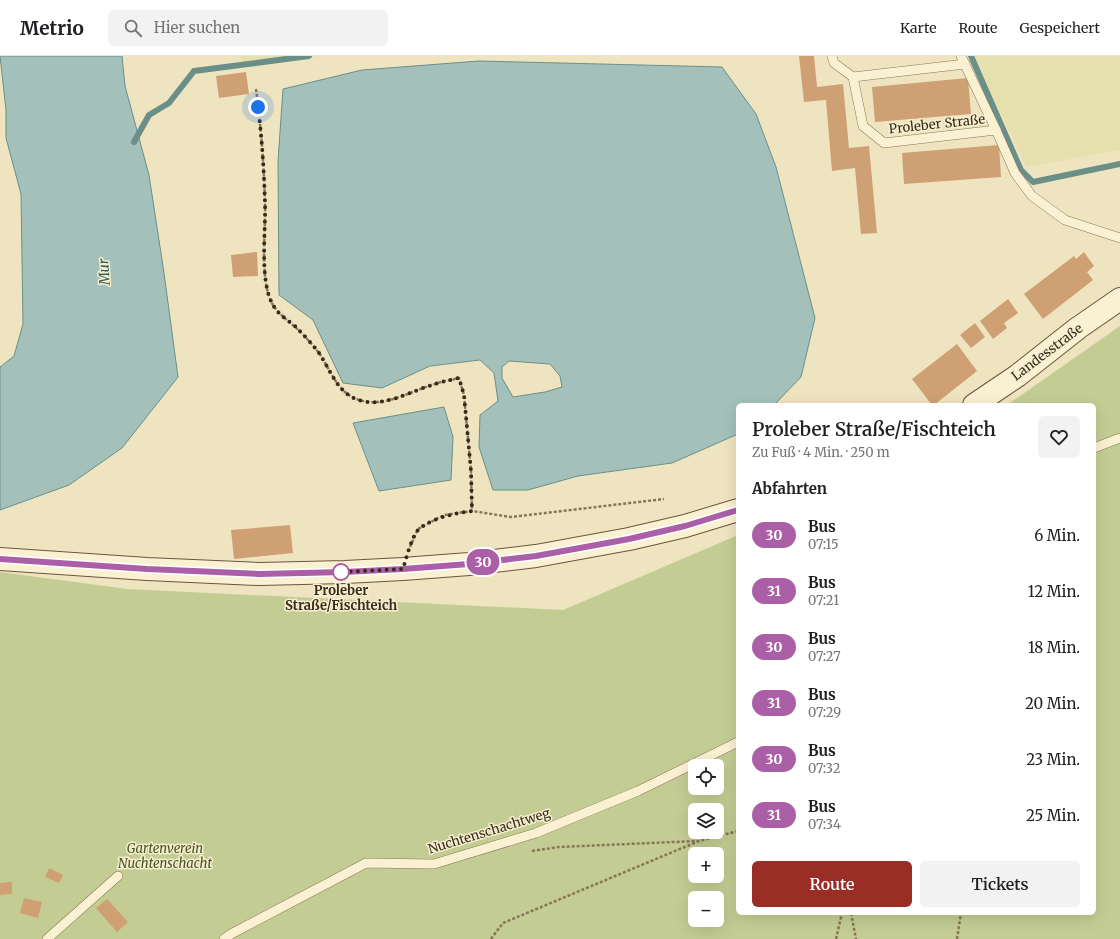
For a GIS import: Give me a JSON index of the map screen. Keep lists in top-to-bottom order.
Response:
{
  "streets": {
    "main road": ["Landesstraße"],
    "lane": ["Proleber Straße", "Nuchtenschachtweg"]
  },
  "water": ["Mur"],
  "parks": ["Gartenverein Nuchtenschacht"],
  "places": ["Proleber Straße/Fischteich"],
  "lines": ["bus line 30"],
  "page": {
    "header": "Metrio",
    "search": "Hier suchen",
    "nav": ["Karte", "Route", "Gespeichert"],
    "on_map": "30",
    "heading": [
      ["Proleber Straße/Fischteich", "Zu Fuß · 4 Min. · 250 m"],
      "Abfahrten"
    ],
    "list": [
      {
        "mark": "30",
        "name": "Bus",
        "note": "07:15",
        "value": "6 Min."
      },
      {
        "mark": "31",
        "name": "Bus",
        "note": "07:21",
        "value": "12 Min."
      },
      {
        "mark": "30",
        "name": "Bus",
        "note": "07:27",
        "value": "18 Min."
      },
      {
        "mark": "31",
        "name": "Bus",
        "note": "07:29",
        "value": "20 Min."
      },
      {
        "mark": "30",
        "name": "Bus",
        "note": "07:32",
        "value": "23 Min."
      },
      {
        "mark": "31",
        "name": "Bus",
        "note": "07:34",
        "value": "25 Min."
      }
    ],
    "map_buttons": ["+", "−"],
    "buttons": ["Route", "Tickets"]
  }
}
